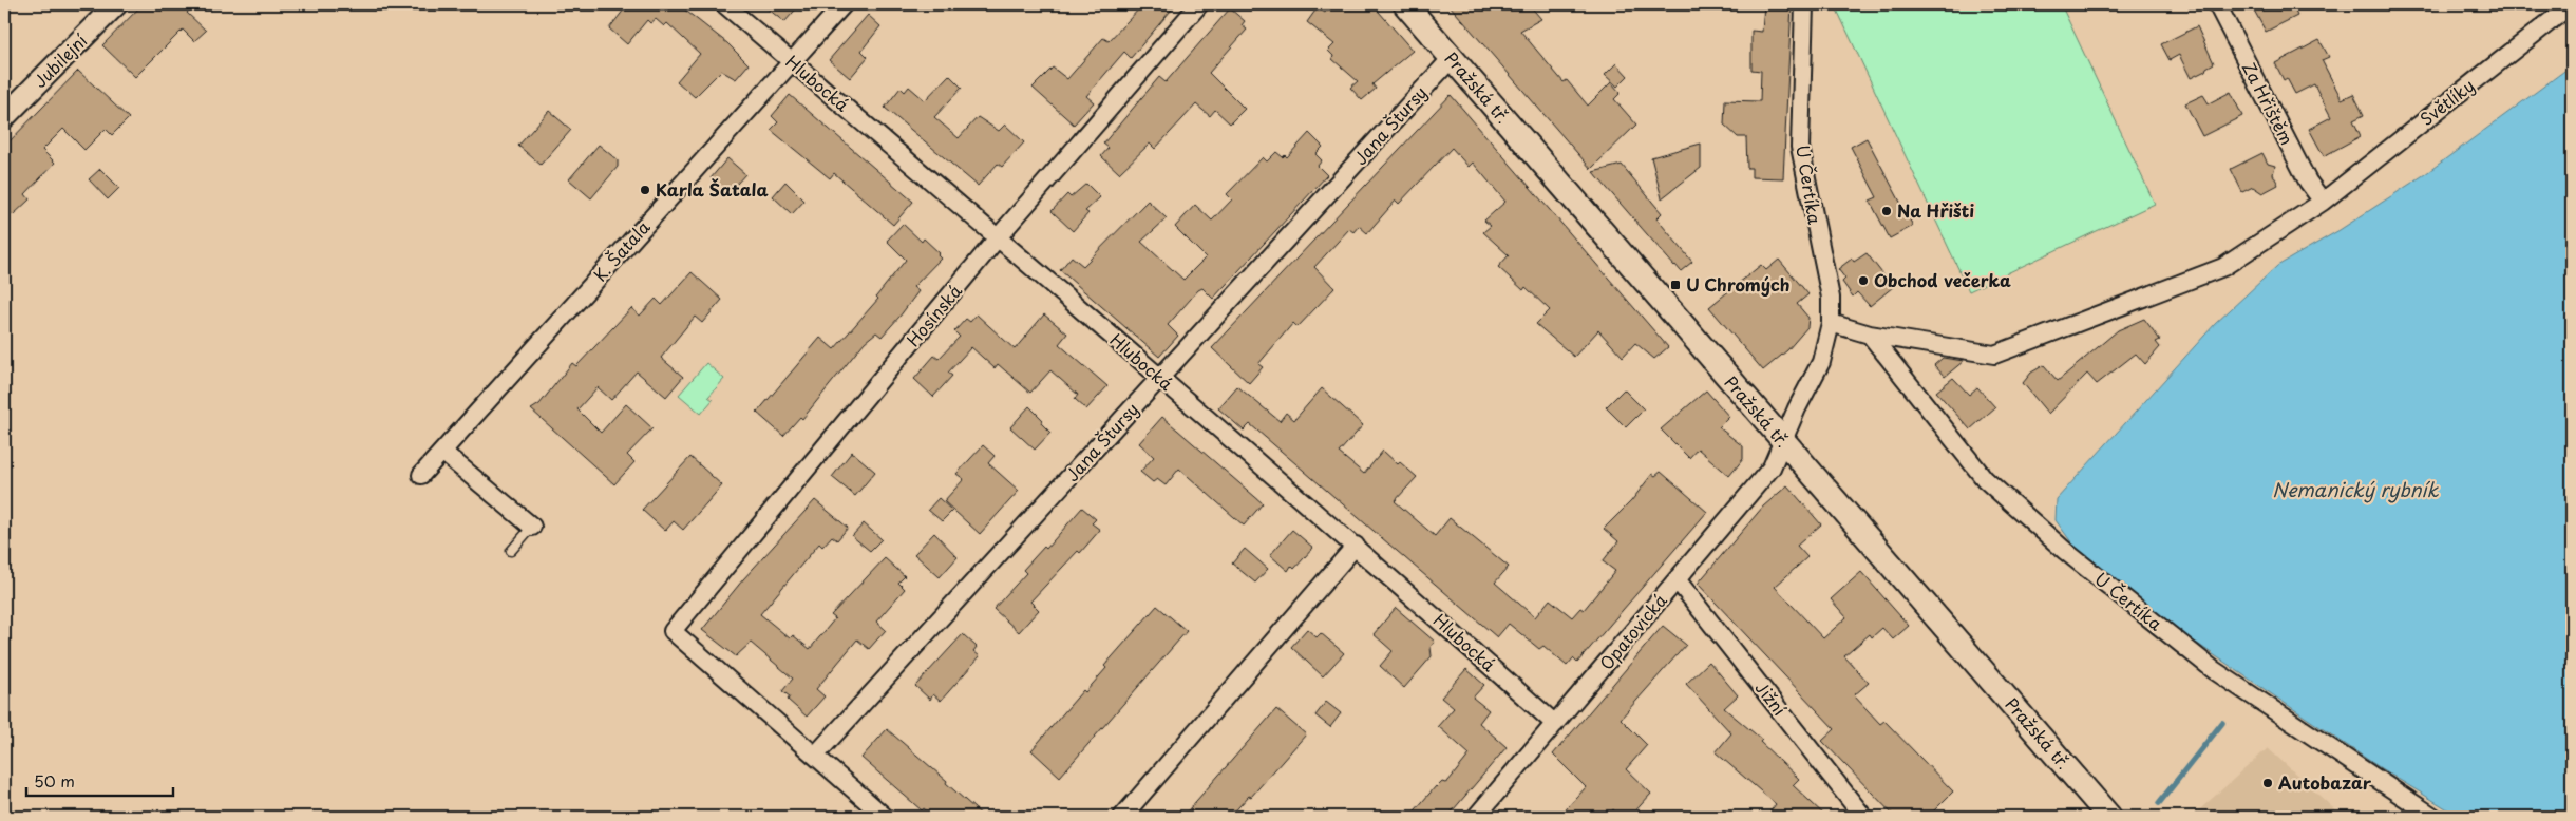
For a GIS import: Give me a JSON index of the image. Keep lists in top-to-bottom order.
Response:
{
  "streets": {
    "main road": ["Pražská tř."],
    "street": [
      "Jubilejní",
      "Hlubocká",
      "Světlíky",
      "Za Hřištěm",
      "Jana Štursy",
      "U Čertíka",
      "K. Šatala",
      "Hosínská",
      "Opatovická",
      "Jižní"
    ]
  },
  "crossings": [
    ["Hlubocká", "Jana Štursy"],
    ["Hlubocká", "K. Šatala"],
    ["Hlubocká", "Hosínská"],
    ["Hlubocká", "Opatovická"],
    ["Pražská tř.", "Jana Štursy"],
    ["Pražská tř.", "U Čertíka"],
    ["Pražská tř.", "Opatovická"],
    ["Světlíky", "Za Hřištěm"],
    ["Jana Štursy", "Hosínská"],
    ["U Čertíka", "Opatovická"],
    ["Opatovická", "Jižní"]
  ],
  "water": ["Nemanický rybník"],
  "places": {
    "other": [
      "Karla Šatala",
      "Na Hřišti",
      "Obchod večerka",
      "Autobazar"
    ],
    "transit": ["U Chromých"]
  },
  "scale_bar": "50 m"
}
